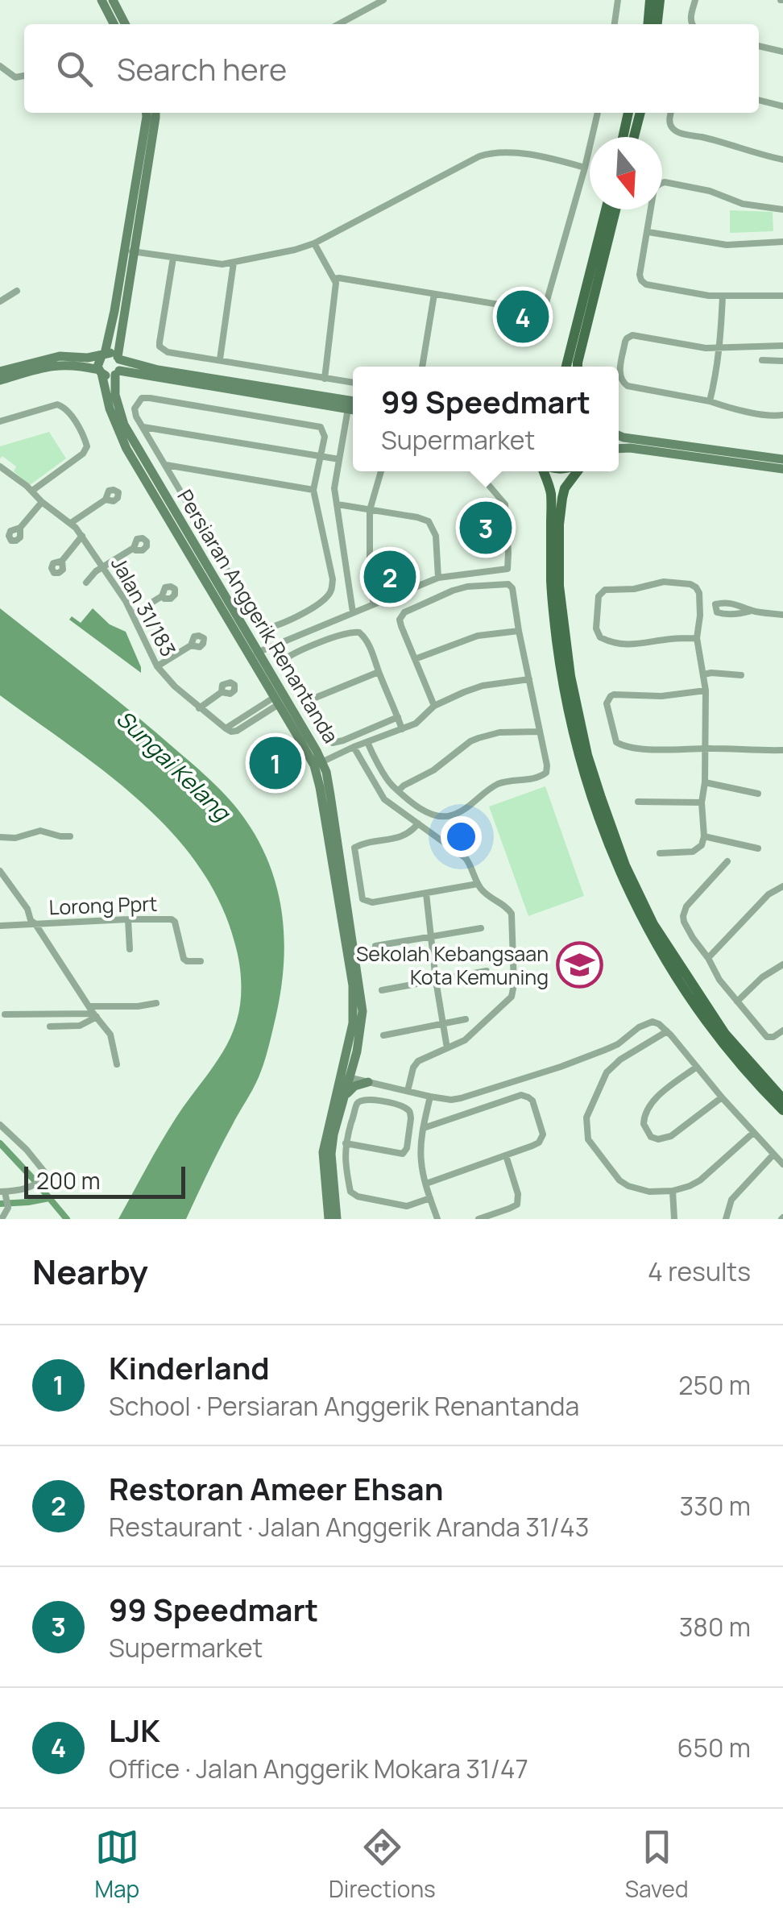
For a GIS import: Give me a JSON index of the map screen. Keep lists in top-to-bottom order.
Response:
{
  "streets": {
    "main road": ["Persiaran Anggerik Renantanda"],
    "street": ["Jalan 31/183", "Lorong Pprt"]
  },
  "crossings": [
    ["Jalan 31/183", "Persiaran Anggerik Renantanda"]
  ],
  "water": ["Sungai Kelang"],
  "places": {
    "school or university": ["Sekolah Kebangsaan Kota Kemuning"]
  },
  "scale_bar": "200 m",
  "north": "bottom",
  "page": {
    "search": "Search here",
    "pins": [
      "4",
      "3",
      "2",
      "1"
    ],
    "popup": ["99 Speedmart", "Supermarket"],
    "scale": "200 m",
    "heading": ["Nearby", "4 results"],
    "list": [
      {
        "mark": "1",
        "name": "Kinderland",
        "note": "School · Persiaran Anggerik Renantanda",
        "value": "250 m"
      },
      {
        "mark": "2",
        "name": "Restoran Ameer Ehsan",
        "note": "Restaurant · Jalan Anggerik Aranda 31/43",
        "value": "330 m"
      },
      {
        "mark": "3",
        "name": "99 Speedmart",
        "note": "Supermarket",
        "value": "380 m"
      },
      {
        "mark": "4",
        "name": "LJK",
        "note": "Office · Jalan Anggerik Mokara 31/47",
        "value": "650 m"
      }
    ],
    "nav": ["Map", "Directions", "Saved"]
  }
}
